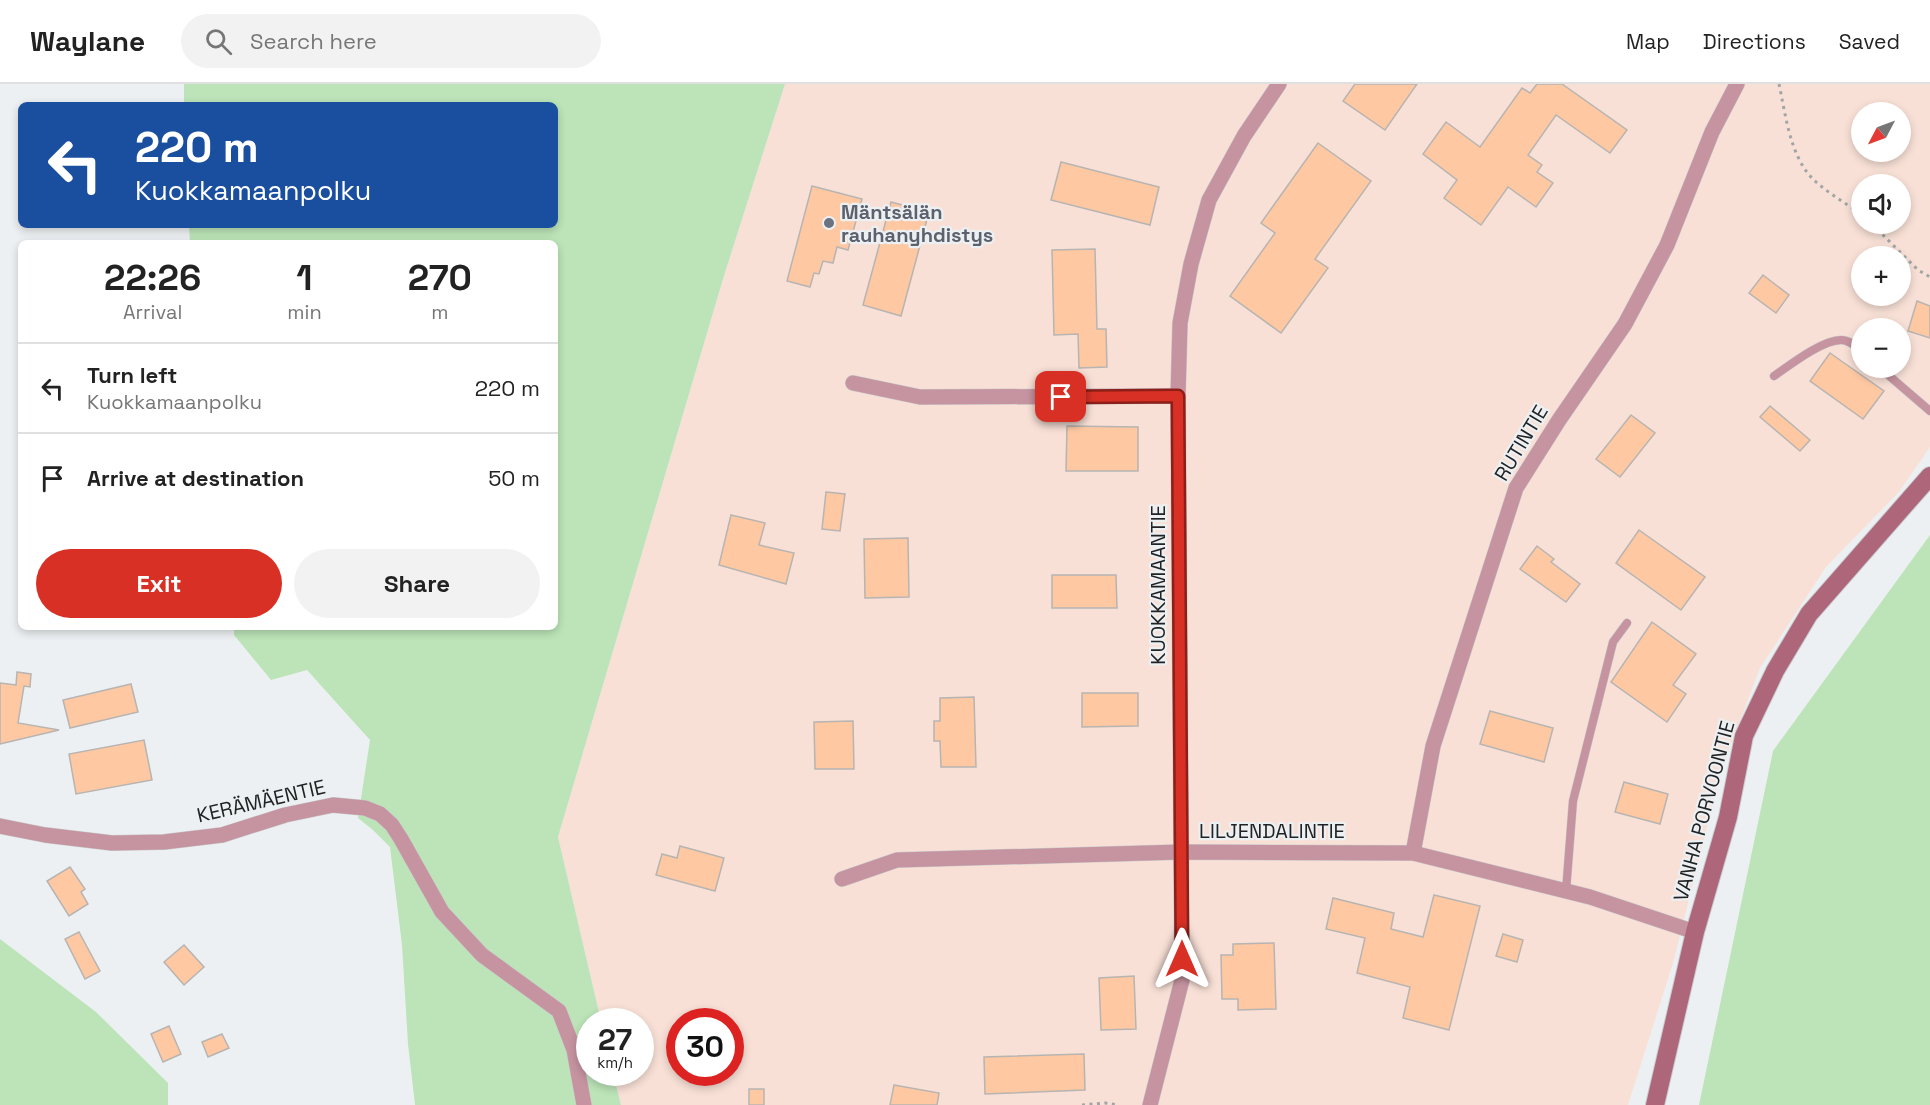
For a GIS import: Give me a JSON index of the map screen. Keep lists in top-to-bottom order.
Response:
{
  "streets": {
    "main road": ["VANHA PORVOONTIE"],
    "street": [
      "RUTINTIE",
      "KUOKKAMAANTIE",
      "KERÄMÄENTIE",
      "LILJENDALINTIE"
    ]
  },
  "crossings": [
    ["RUTINTIE", "LILJENDALINTIE"],
    ["KUOKKAMAANTIE", "LILJENDALINTIE"],
    ["VANHA PORVOONTIE", "LILJENDALINTIE"]
  ],
  "places": ["Mäntsälän rauhanyhdistys"],
  "north": "bottom left",
  "page": {
    "header": "Waylane",
    "search": "Search here",
    "nav": ["Map", "Directions", "Saved"],
    "map_buttons": ["+", "−"],
    "turn": ["220 m", "Kuokkamaanpolku"],
    "eta": [
      "22:26",
      "Arrival",
      "1",
      "min",
      "270",
      "m"
    ],
    "list": [
      {
        "name": "Turn left",
        "note": "Kuokkamaanpolku",
        "value": "220 m"
      },
      {
        "name": "Arrive at destination",
        "value": "50 m"
      }
    ],
    "buttons": ["Exit", "Share"],
    "speed": "27 km/h",
    "limit": "30"
  }
}
